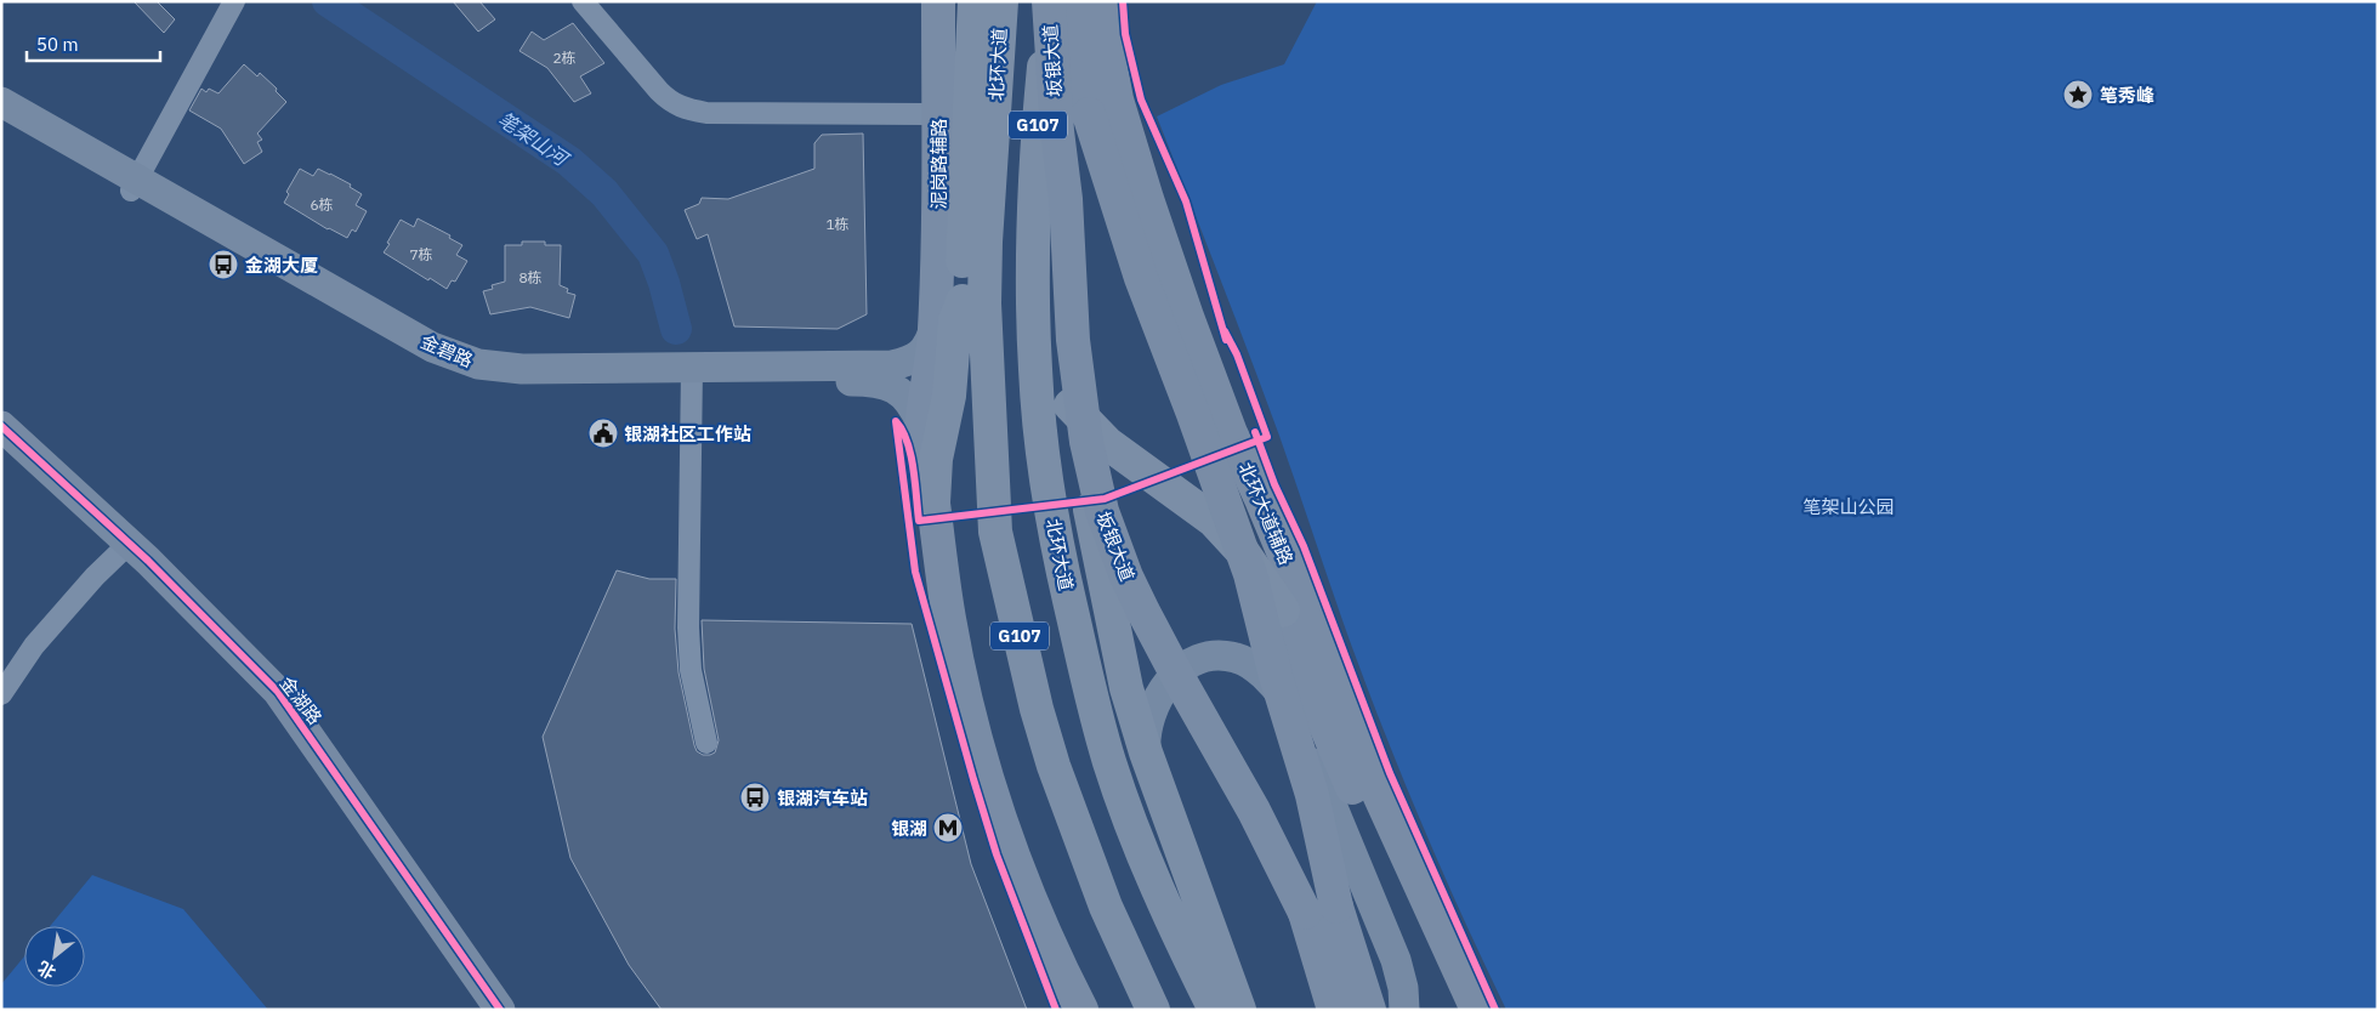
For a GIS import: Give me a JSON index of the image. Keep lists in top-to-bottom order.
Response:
{
  "streets": {
    "highway": ["北环大道", "G107"],
    "main road": ["坂银大道", "泥岗路辅路", "北环大道辅路"],
    "street": ["金碧路", "金湖路"]
  },
  "crossings": [
    ["坂银大道", "北环大道"],
    ["泥岗路辅路", "金碧路"]
  ],
  "water": ["笔架山河"],
  "parks": ["笔架山公园"],
  "places": {
    "place": ["笔秀峰"],
    "bus stop": ["金湖大厦", "银湖汽车站"],
    "public building": ["银湖社区工作站"],
    "metro station": ["银湖"]
  },
  "house_numbers": [
    "2栋",
    "6栋",
    "1栋",
    "7栋",
    "8栋"
  ],
  "scale_bar": "50 m",
  "north": "bottom left"
}
